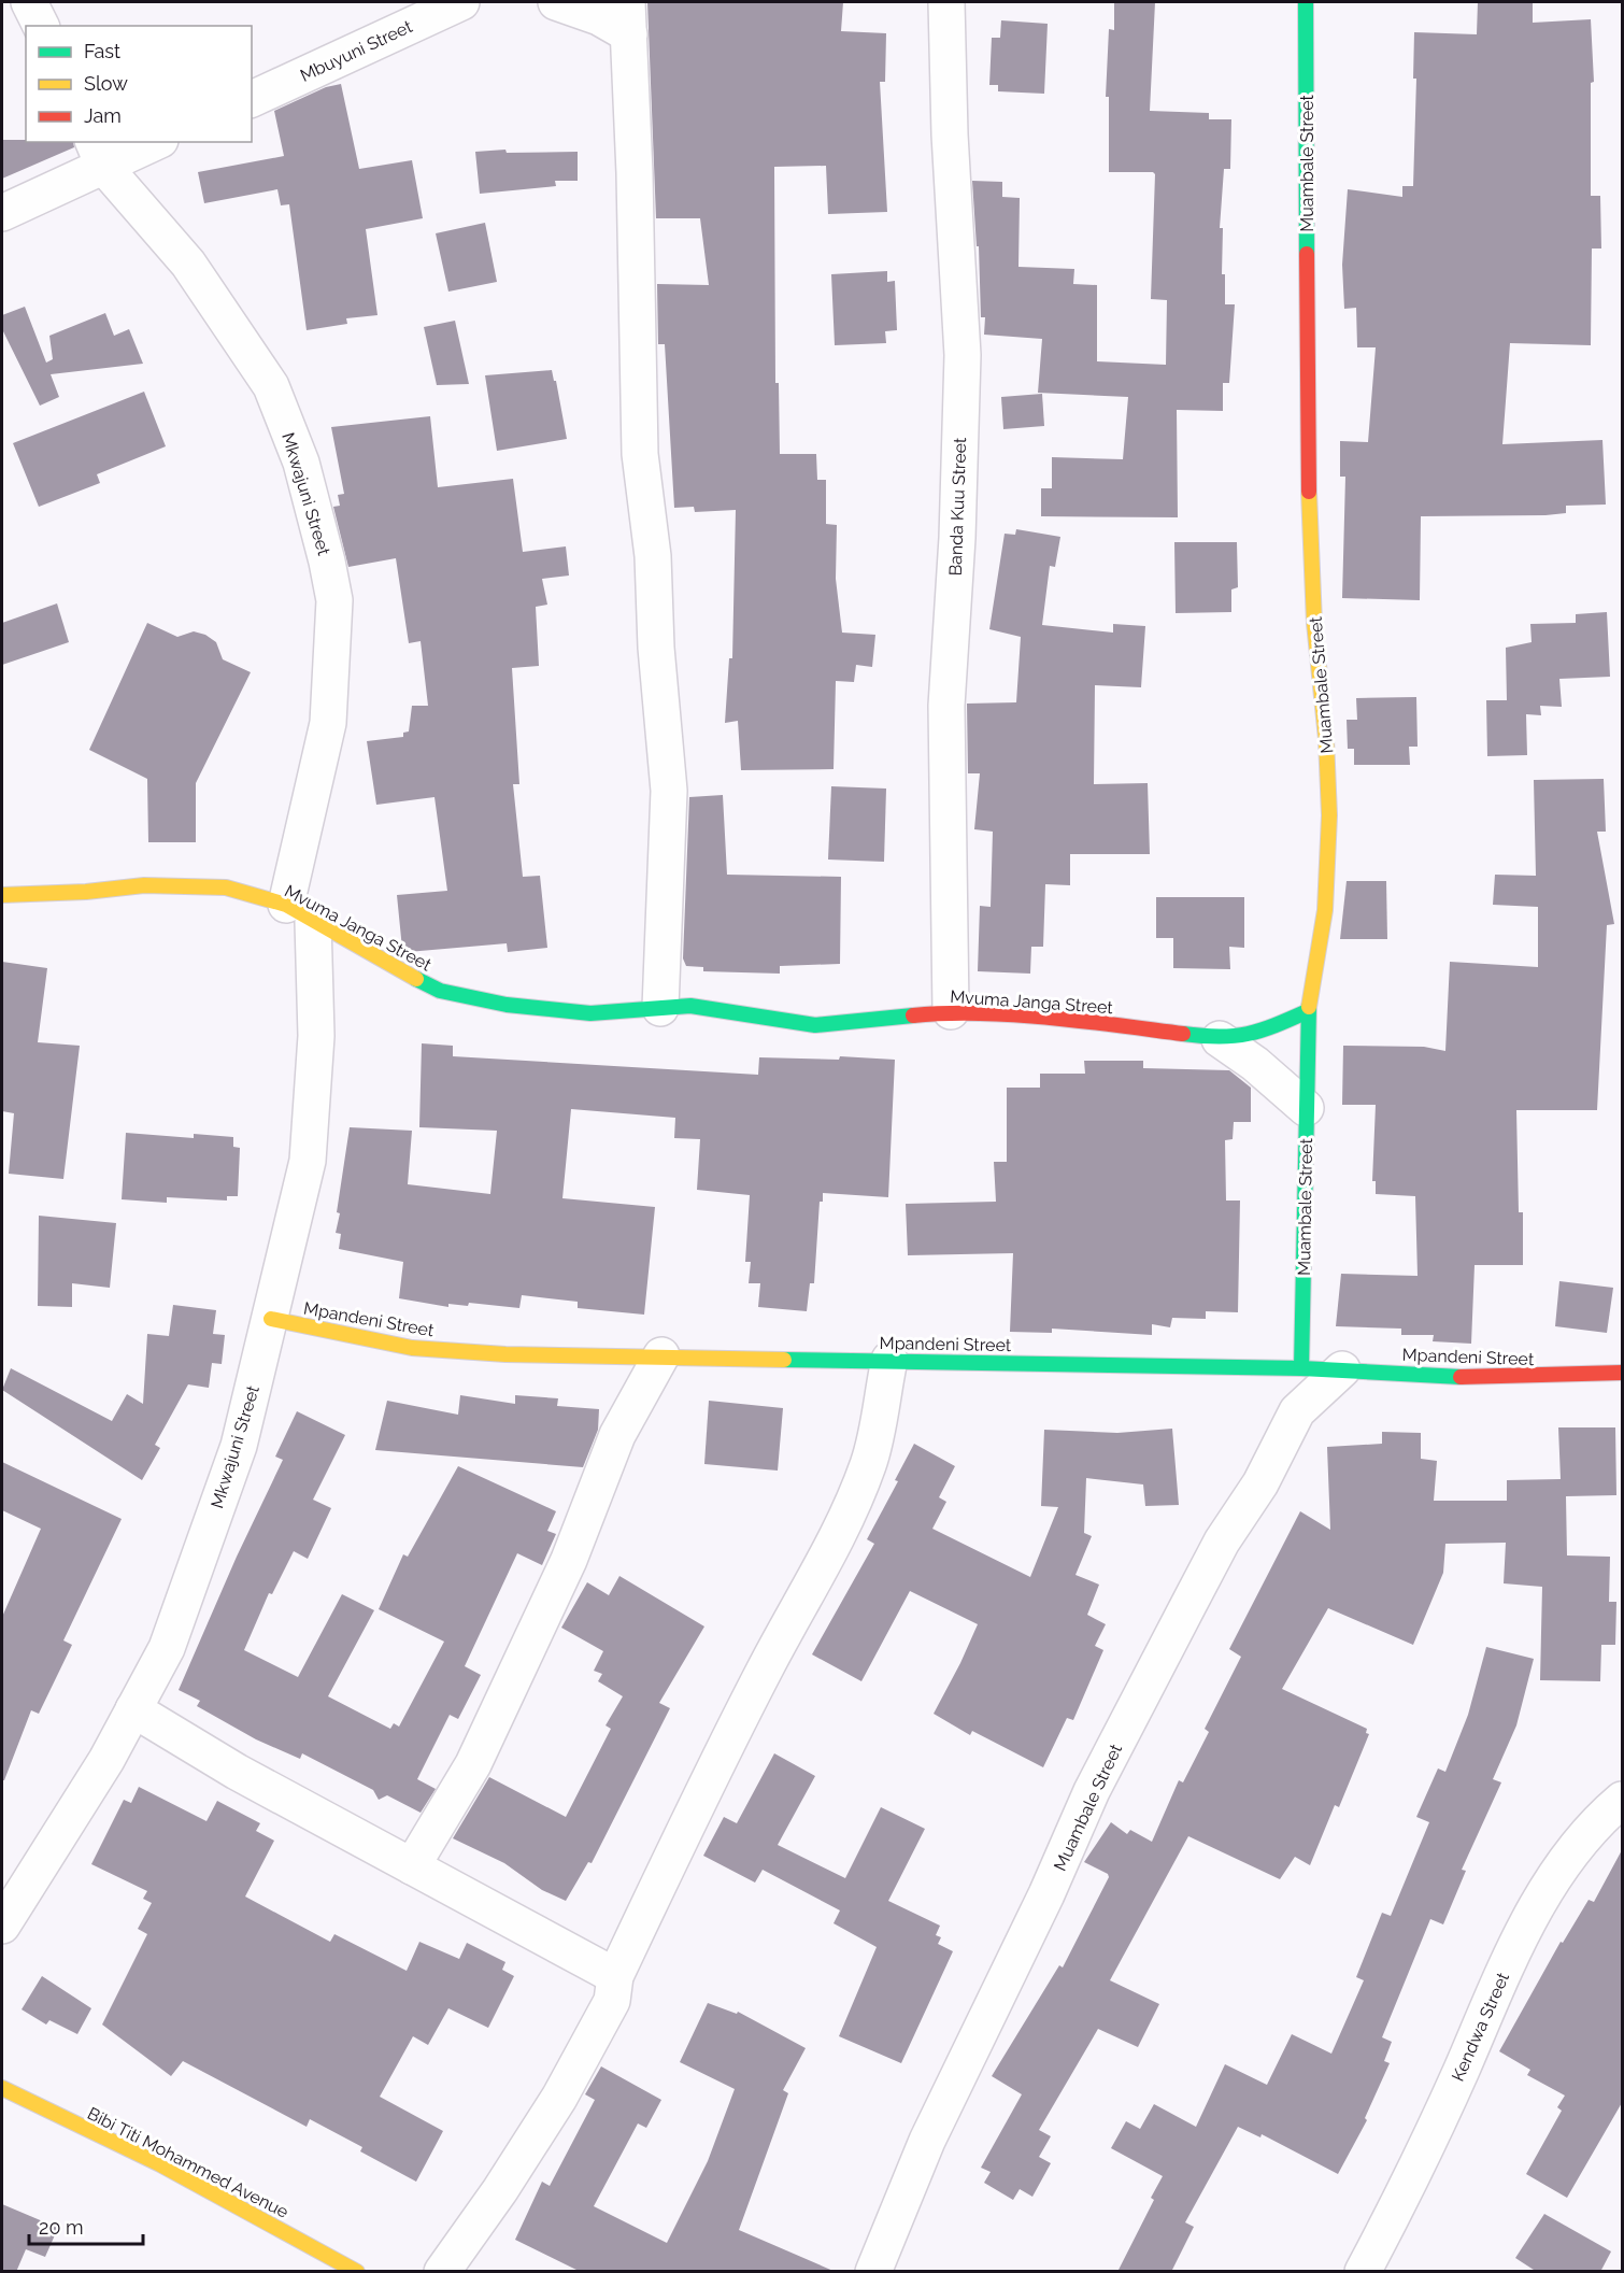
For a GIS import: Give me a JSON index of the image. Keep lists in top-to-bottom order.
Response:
{
  "streets": {
    "street": [
      "Mbuyuni Street",
      "Muambale Street",
      "Mkwajuni Street",
      "Banda Kuu Street",
      "Mvuma Janga Street",
      "Mpandeni Street",
      "Kendwa Street",
      "Bibi Titi Mohammed Avenue"
    ]
  },
  "crossings": [
    ["Muambale Street", "Mvuma Janga Street"],
    ["Muambale Street", "Mpandeni Street"],
    ["Mkwajuni Street", "Mvuma Janga Street"],
    ["Mkwajuni Street", "Mpandeni Street"],
    ["Banda Kuu Street", "Mvuma Janga Street"]
  ],
  "legend": ["Fast", "Slow", "Jam"],
  "scale_bar": "20 m"
}
